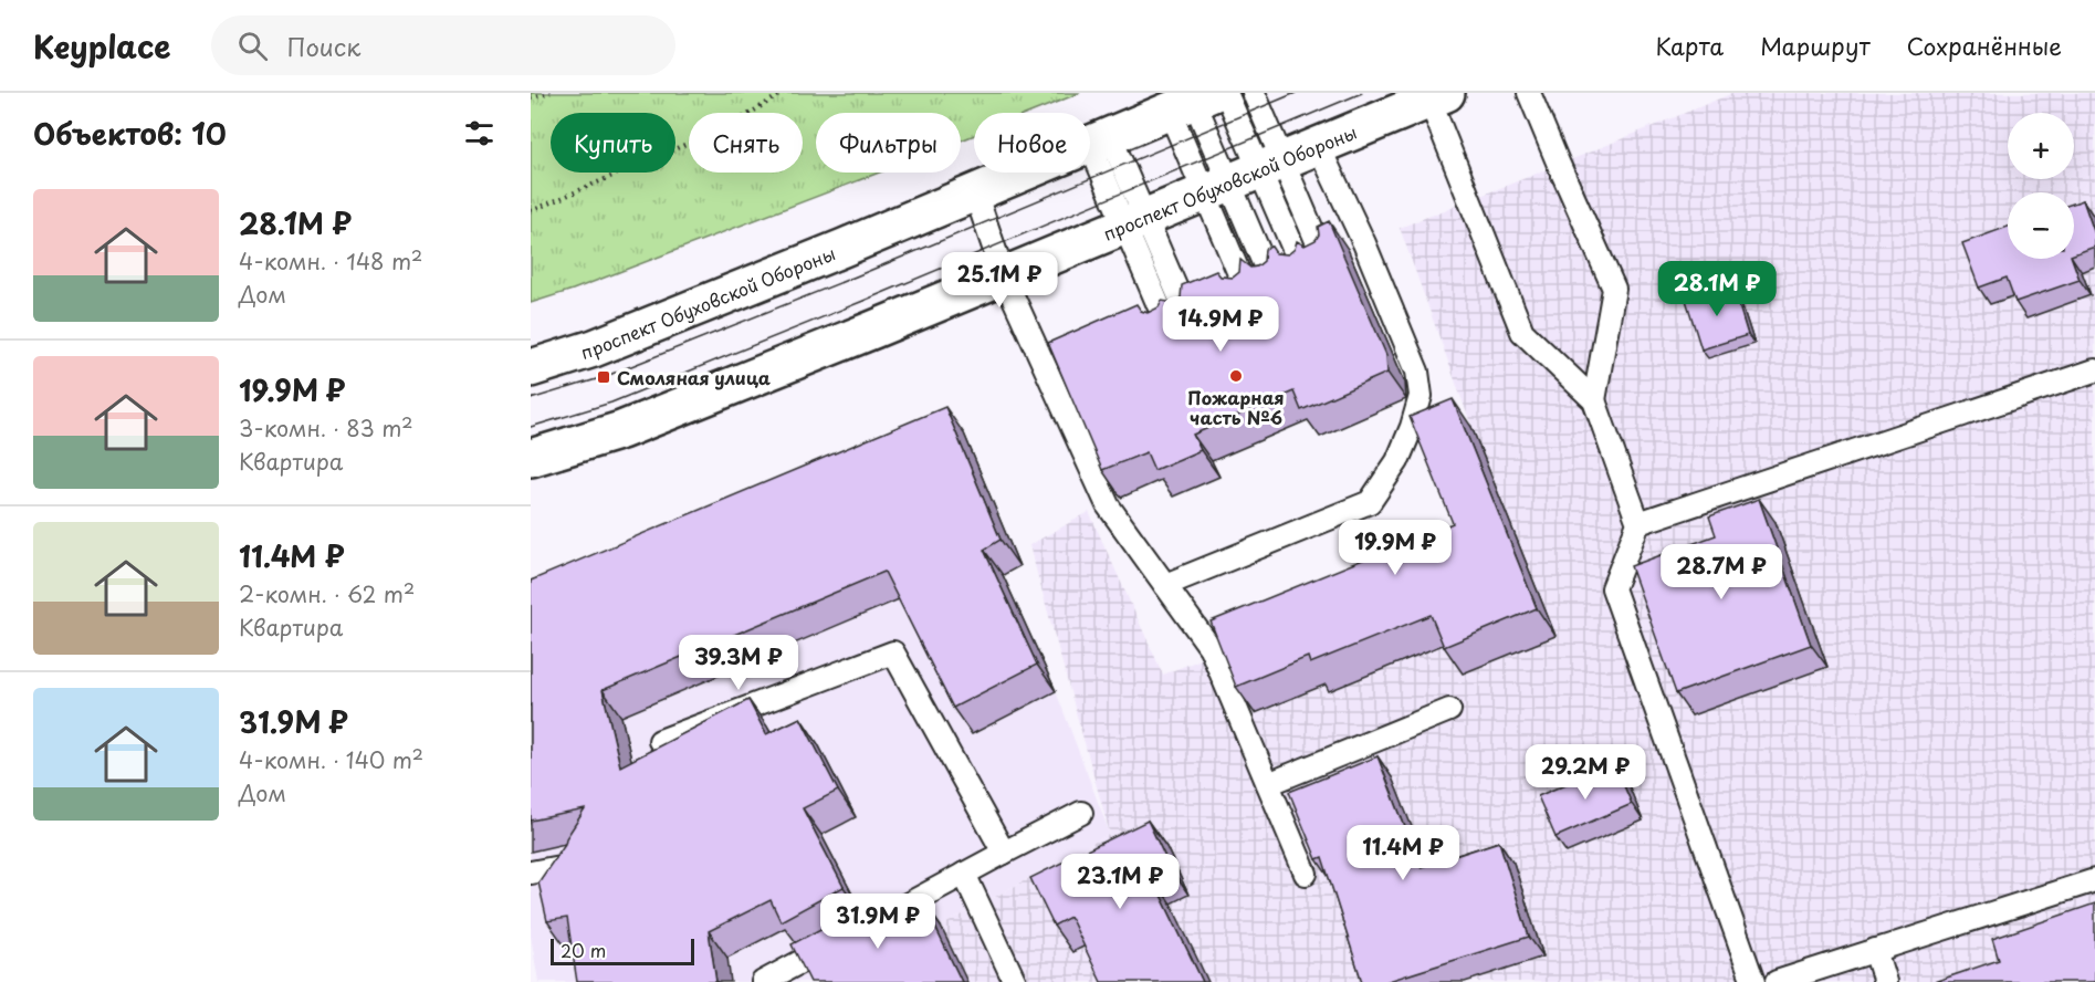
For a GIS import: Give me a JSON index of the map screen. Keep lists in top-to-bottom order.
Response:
{
  "streets": {
    "main road": ["проспект Обуховской Обороны"]
  },
  "places": {
    "other": ["Пожарная часть №6"],
    "transit": ["Смоляная улица"]
  },
  "scale_bar": "20 m",
  "page": {
    "header": "Keyplace",
    "search": "Поиск",
    "nav": ["Карта", "Маршрут", "Сохранённые"],
    "heading": "Объектов: 10",
    "map_buttons": ["+", "−"],
    "chip": [
      "Купить",
      "Снять",
      "Фильтры",
      "Новое"
    ],
    "list": [
      {
        "name": "28.1M ₽",
        "note": "4-комн. · 148 m² · Дом"
      },
      {
        "name": "19.9M ₽",
        "note": "3-комн. · 83 m² · Квартира"
      },
      {
        "name": "11.4M ₽",
        "note": "2-комн. · 62 m² · Квартира"
      },
      {
        "name": "31.9M ₽",
        "note": "4-комн. · 140 m² · Дом"
      }
    ],
    "price": [
      "25.1M ₽",
      "28.1M ₽",
      "14.9M ₽",
      "19.9M ₽",
      "28.7M ₽",
      "39.3M ₽",
      "29.2M ₽",
      "11.4M ₽",
      "23.1M ₽",
      "31.9M ₽"
    ],
    "scale": "20 m"
  }
}
